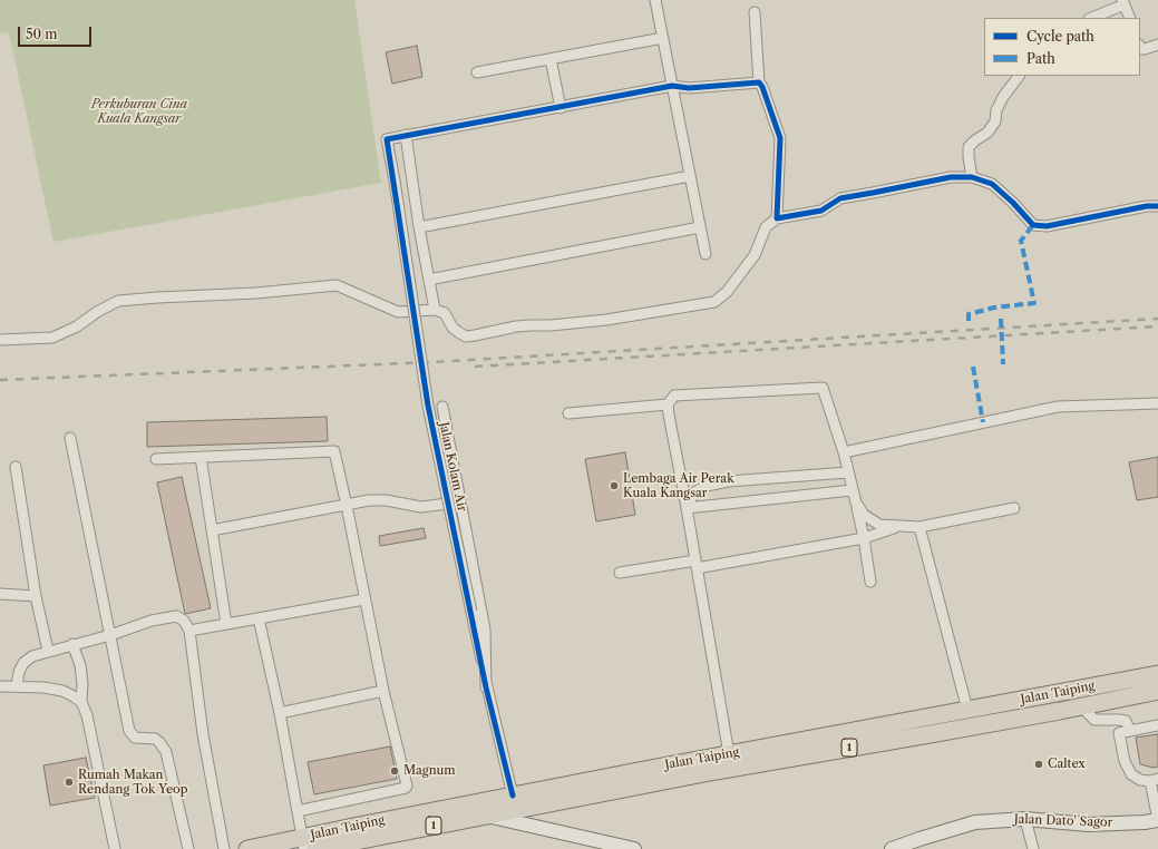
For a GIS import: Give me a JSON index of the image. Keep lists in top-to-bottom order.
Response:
{
  "streets": {
    "highway": ["Jalan Taiping", "1"],
    "main road": ["Jalan Dato' Sagor"],
    "street": ["Jalan Kolam Air"]
  },
  "crossings": [
    ["Jalan Kolam Air", "Jalan Taiping"]
  ],
  "parks": ["Perkuburan Cina Kuala Kangsar"],
  "places": [
    "Lembaga Air Perak Kuala Kangsar",
    "Caltex",
    "Magnum",
    "Rumah Makan Rendang Tok Yeop"
  ],
  "legend": ["Cycle path", "Path"],
  "scale_bar": "50 m"
}
